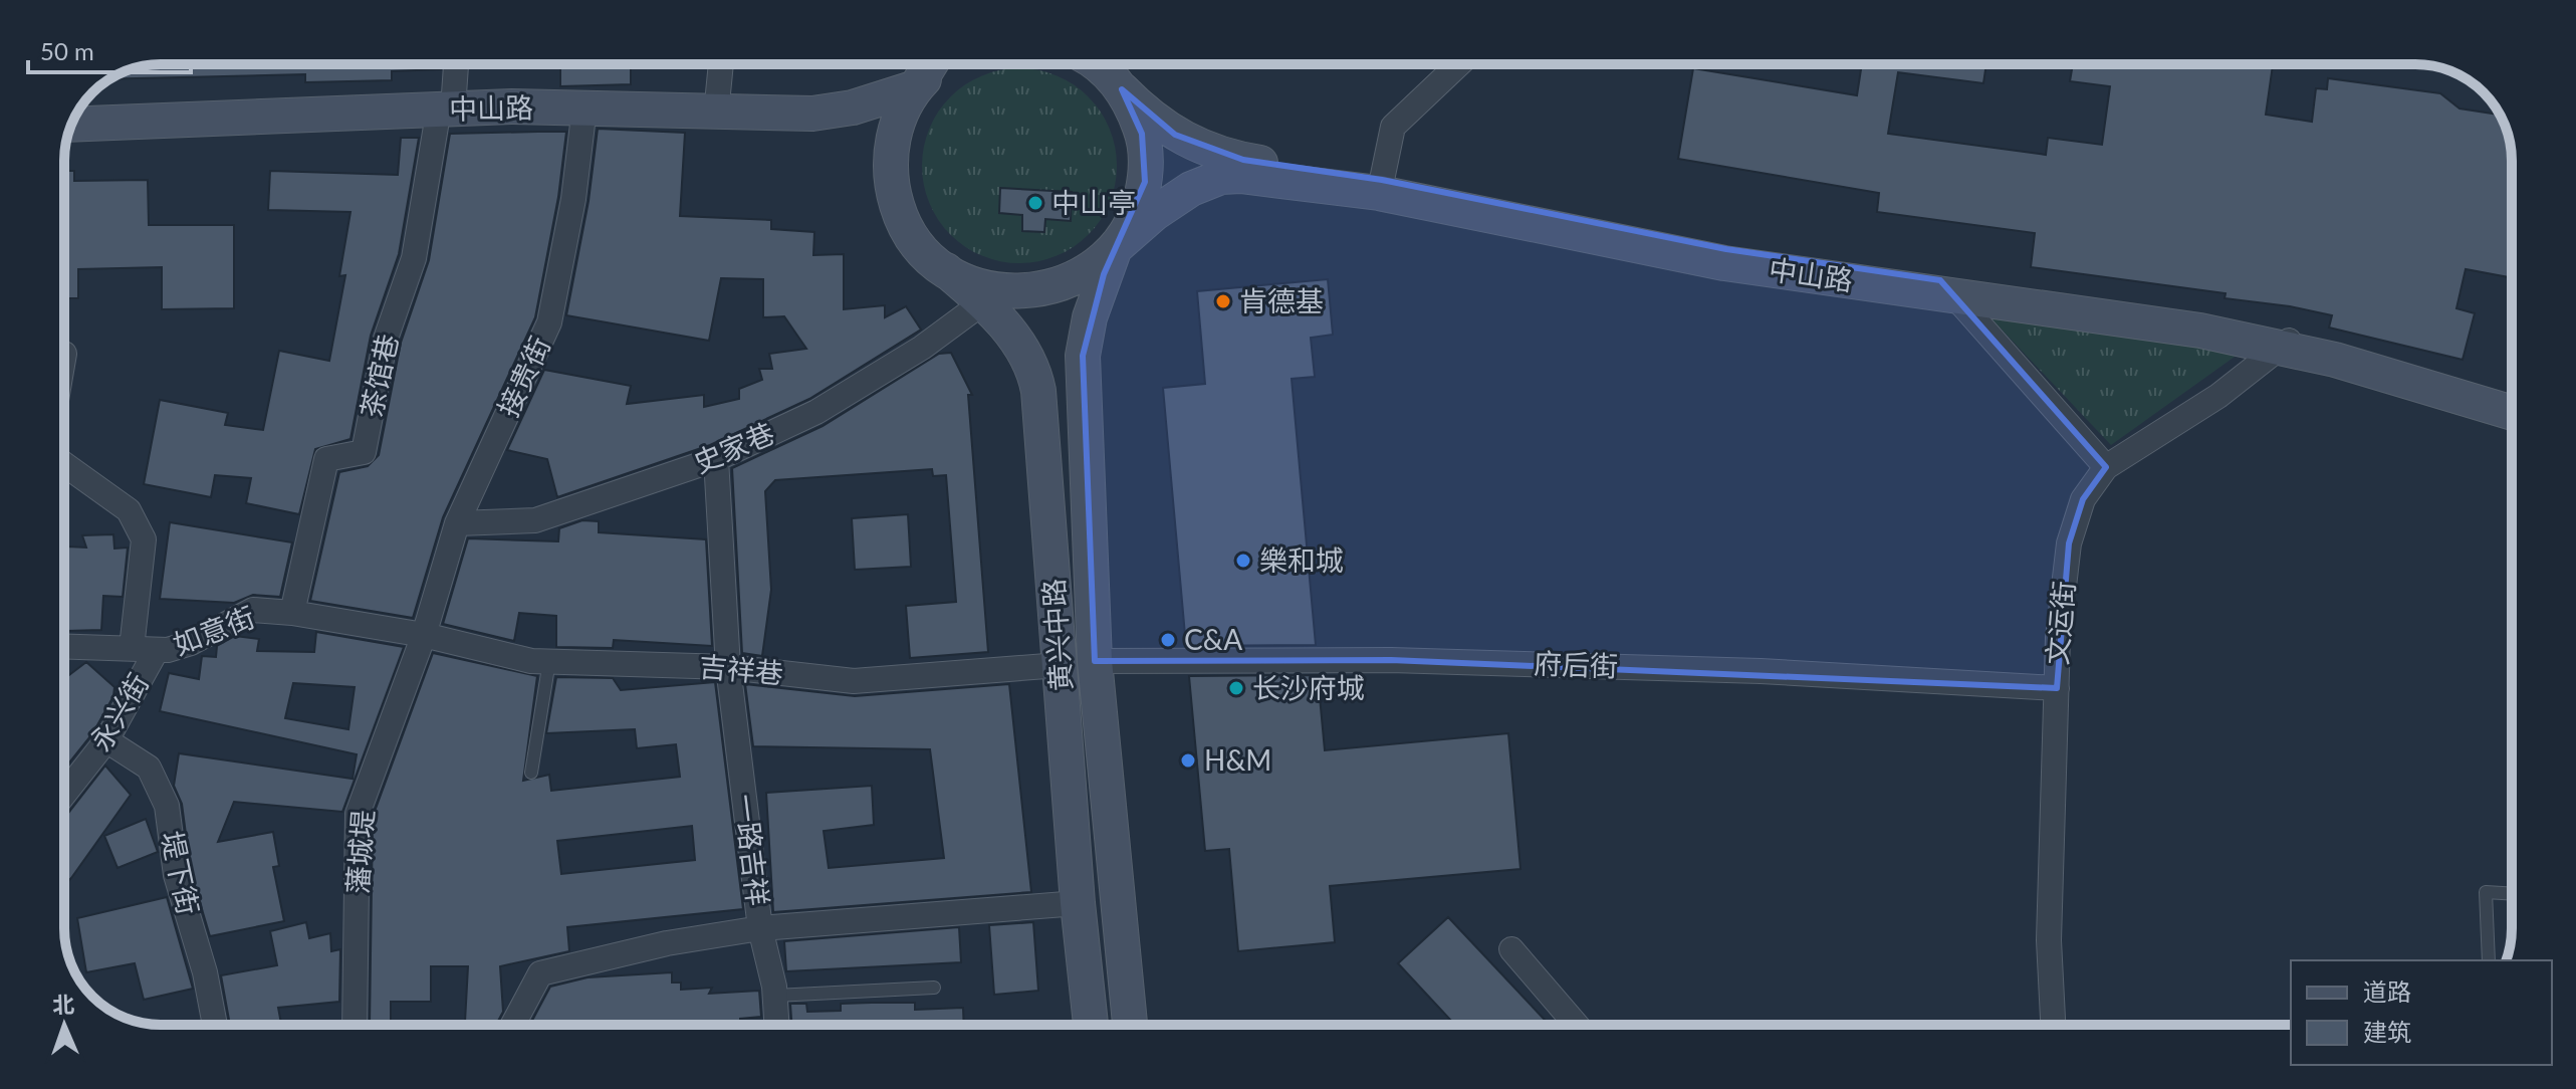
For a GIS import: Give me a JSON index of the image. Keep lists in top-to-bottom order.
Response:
{
  "streets": {
    "street": [
      "中山路",
      "茶馆巷",
      "接贵街",
      "史家巷",
      "文运街",
      "如意街",
      "黄兴中路",
      "府后街",
      "吉祥巷",
      "永兴街",
      "一路吉祥",
      "藩城堤",
      "堤下街"
    ]
  },
  "crossings": [
    ["中山路", "茶馆巷"],
    ["中山路", "接贵街"],
    ["中山路", "黄兴中路"],
    ["茶馆巷", "如意街"],
    ["接贵街", "史家巷"],
    ["接贵街", "如意街"],
    ["接贵街", "吉祥巷"],
    ["接贵街", "藩城堤"],
    ["史家巷", "黄兴中路"],
    ["史家巷", "一路吉祥"],
    ["文运街", "府后街"],
    ["如意街", "吉祥巷"],
    ["如意街", "永兴街"],
    ["如意街", "藩城堤"],
    ["黄兴中路", "府后街"],
    ["黄兴中路", "吉祥巷"],
    ["吉祥巷", "一路吉祥"],
    ["吉祥巷", "藩城堤"],
    ["永兴街", "堤下街"]
  ],
  "places": [
    "中山亭",
    "肯德基",
    "樂和城",
    "C&A",
    "长沙府城",
    "H&M"
  ],
  "legend": ["道路", "建筑"],
  "scale_bar": "50 m",
  "north": "top"
}
